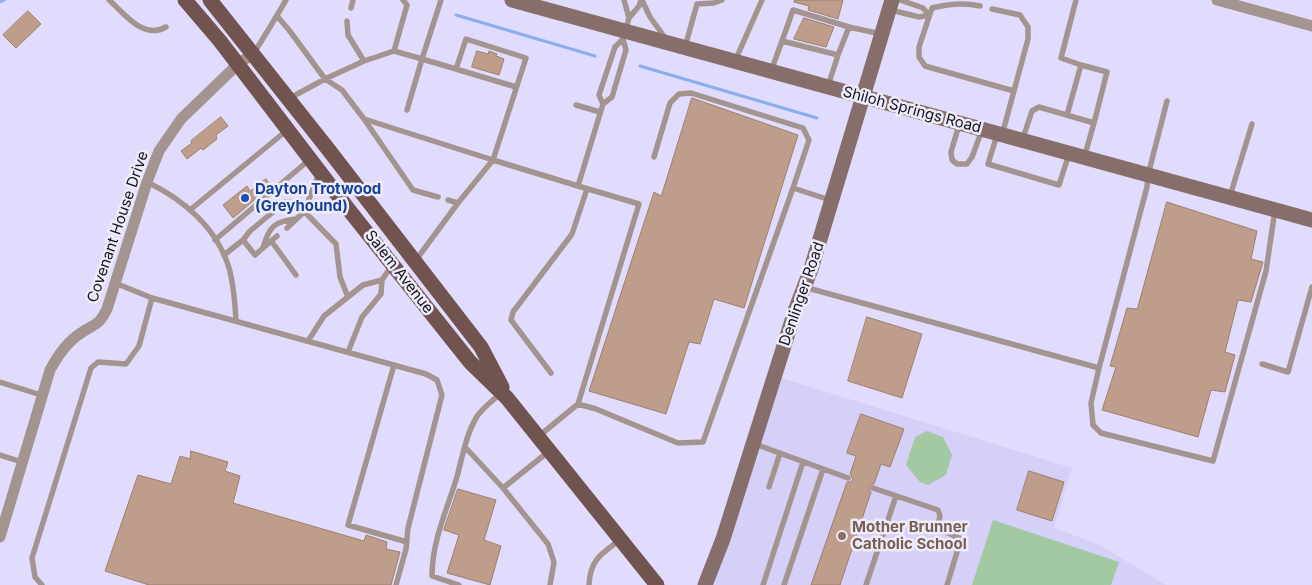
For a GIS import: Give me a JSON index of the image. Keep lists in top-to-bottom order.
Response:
{
  "streets": {
    "main road": ["Shiloh Springs Road", "Salem Avenue", "Denlinger Road"],
    "street": ["Covenant House Drive"]
  },
  "crossings": [
    ["Shiloh Springs Road", "Denlinger Road"],
    ["Covenant House Drive", "Salem Avenue"]
  ],
  "places": ["Dayton Trotwood (Greyhound)", "Mother Brunner Catholic School"]
}
